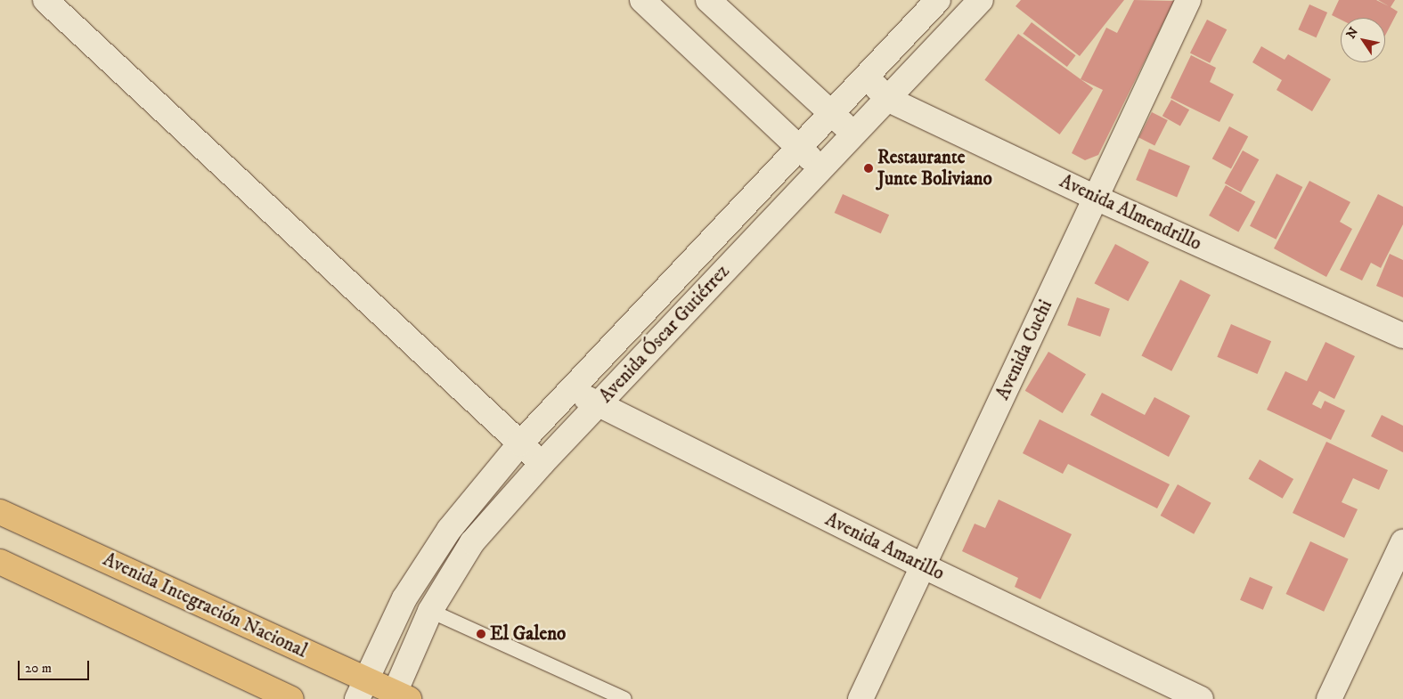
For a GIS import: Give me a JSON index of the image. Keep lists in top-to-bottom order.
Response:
{
  "streets": {
    "main road": ["Avenida Integración Nacional"],
    "street": [
      "Avenida Almendrillo",
      "Avenida Óscar Gutiérrez",
      "Avenida Cuchi",
      "Avenida Amarillo"
    ]
  },
  "crossings": [
    ["Avenida Almendrillo", "Avenida Óscar Gutiérrez"],
    ["Avenida Almendrillo", "Avenida Cuchi"],
    ["Avenida Óscar Gutiérrez", "Avenida Amarillo"],
    ["Avenida Óscar Gutiérrez", "Avenida Integración Nacional"],
    ["Avenida Cuchi", "Avenida Amarillo"]
  ],
  "places": ["Restaurante Junte Boliviano", "El Galeno"],
  "scale_bar": "20 m",
  "north": "top left"
}
